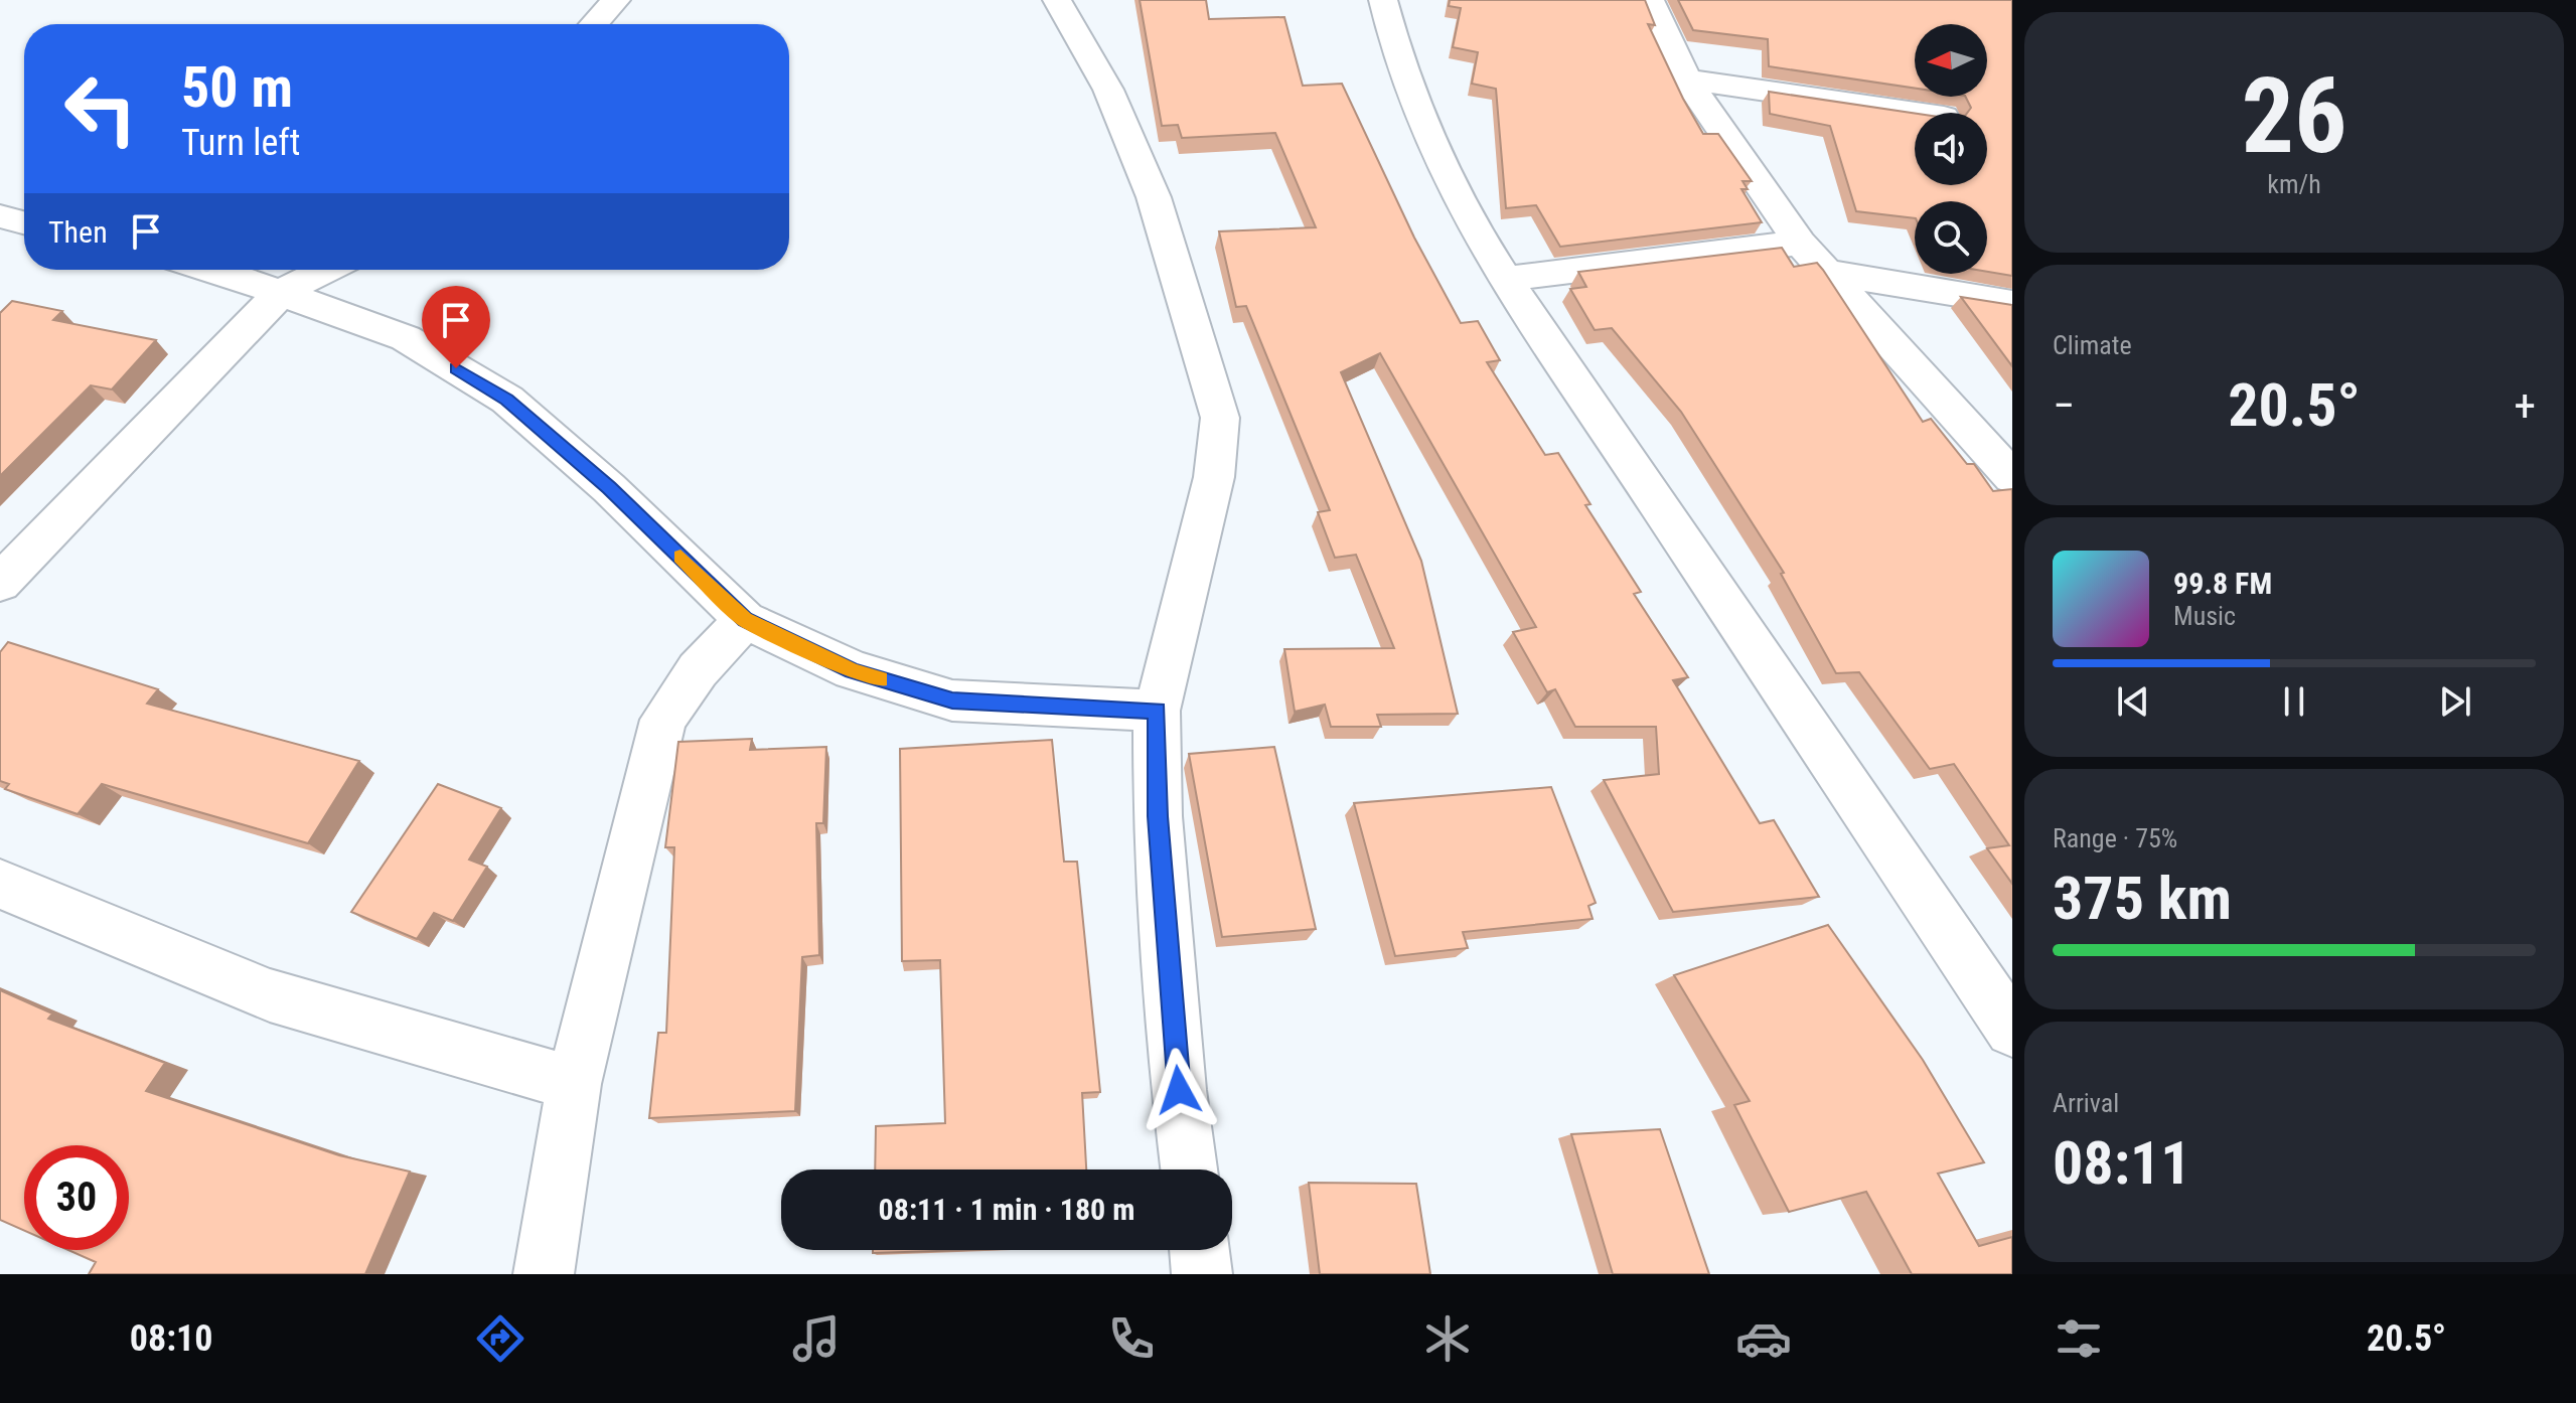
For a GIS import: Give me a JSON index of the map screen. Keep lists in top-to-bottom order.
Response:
{
  "north": "left",
  "page": {
    "tile": [
      ["26", "km/h"],
      "Climate",
      ["Range · 75%", "375 km"],
      ["Arrival", "08:11"]
    ],
    "turn": ["50 m", "Turn left"],
    "then": "Then",
    "heat": ["−", "20.5°", "+"],
    "song": ["99.8 FM", "Music"],
    "limit": "30",
    "trip": "08:11 · 1 min · 180 m",
    "tabs": ["08:10", "20.5°"]
  }
}
